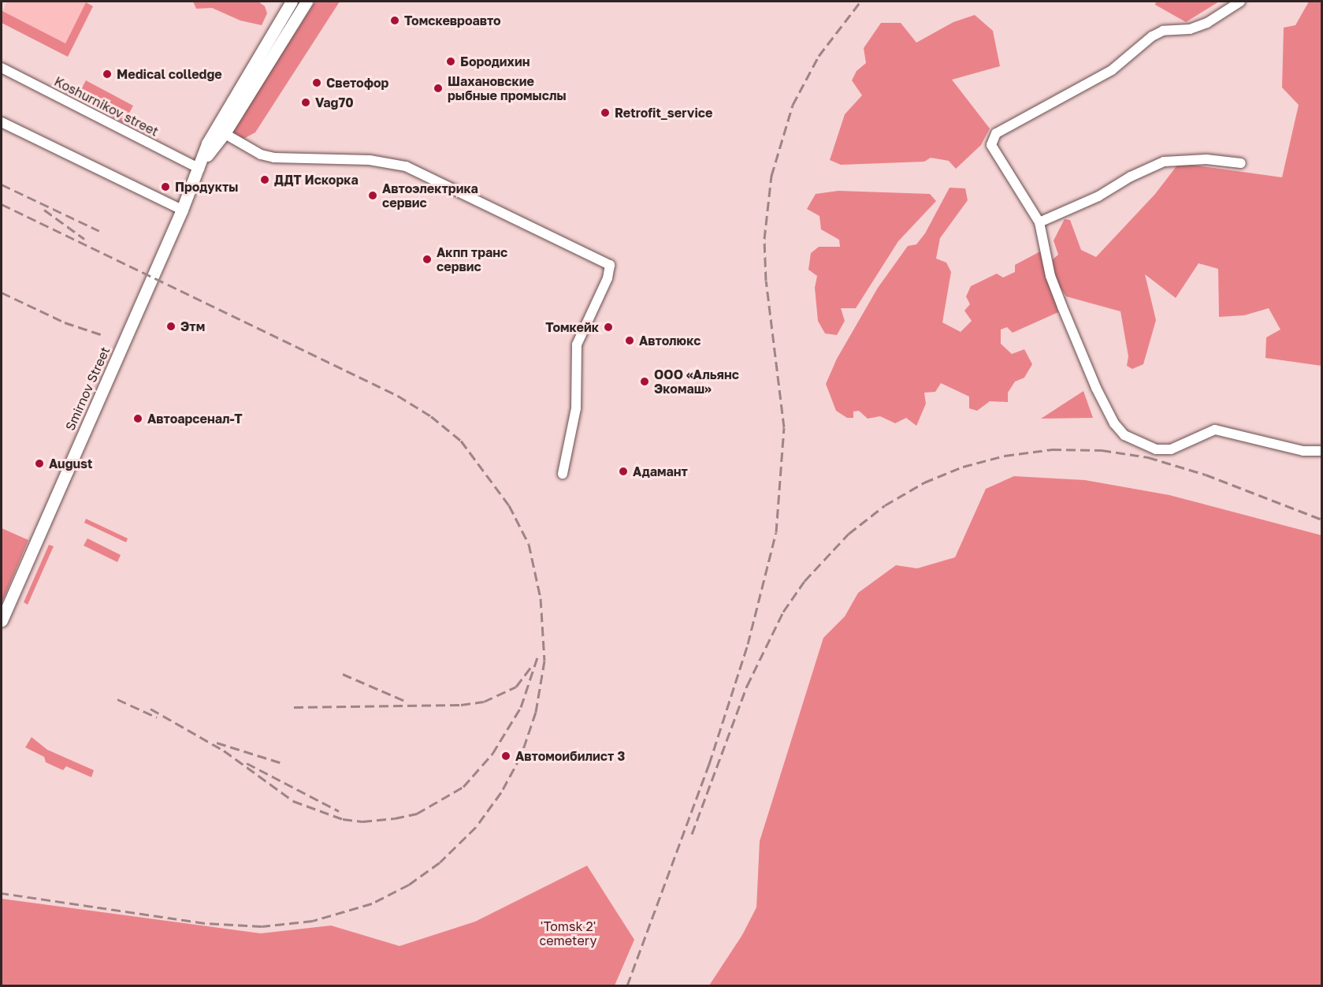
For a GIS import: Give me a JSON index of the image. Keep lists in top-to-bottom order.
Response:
{
  "streets": {
    "main road": ["Smirnov Street"],
    "street": ["Koshurnikov street"]
  },
  "crossings": [
    ["Koshurnikov street", "Smirnov Street"]
  ],
  "parks": ["'Tomsk 2' cemetery"],
  "places": [
    "Томскевроавто",
    "Бородихин",
    "Medical colledge",
    "Светофор",
    "Шахановские рыбные промыслы",
    "Vag70",
    "Retrofit_service",
    "ДДТ Искорка",
    "Продукты",
    "Автоэлектрика сервис",
    "Акпп транс сервис",
    "Этм",
    "Томкейк",
    "Автолюкс",
    "ООО «Альянс Экомаш»",
    "Автоарсенал-Т",
    "August",
    "Адамант",
    "Автомоибилист 3"
  ]
}
